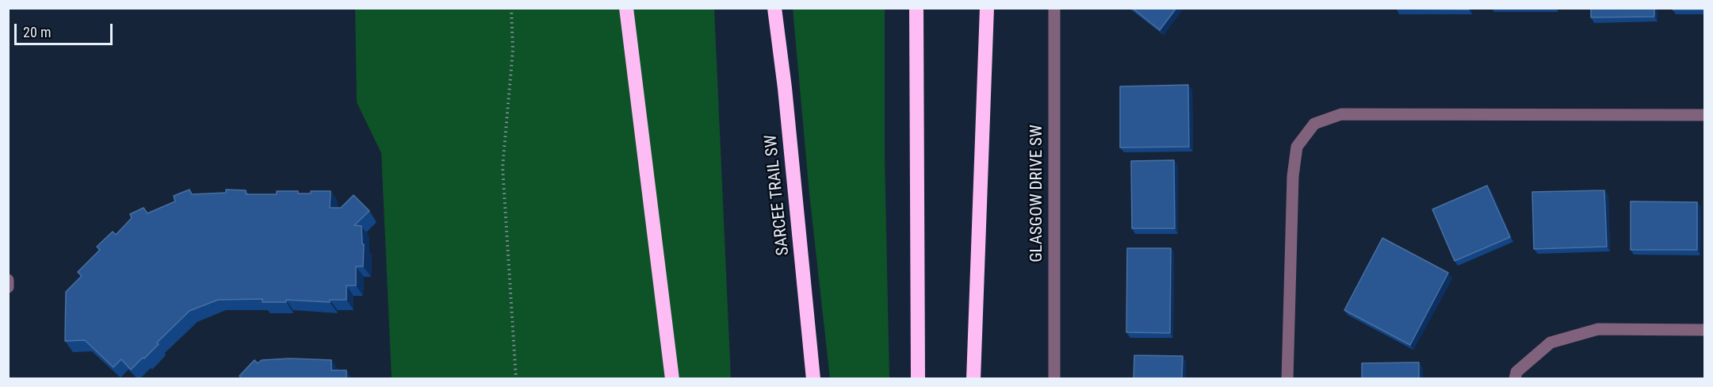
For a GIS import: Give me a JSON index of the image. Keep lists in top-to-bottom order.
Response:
{
  "streets": {
    "highway": ["SARCEE TRAIL SW"],
    "street": ["GLASGOW DRIVE SW"]
  },
  "scale_bar": "20 m"
}
